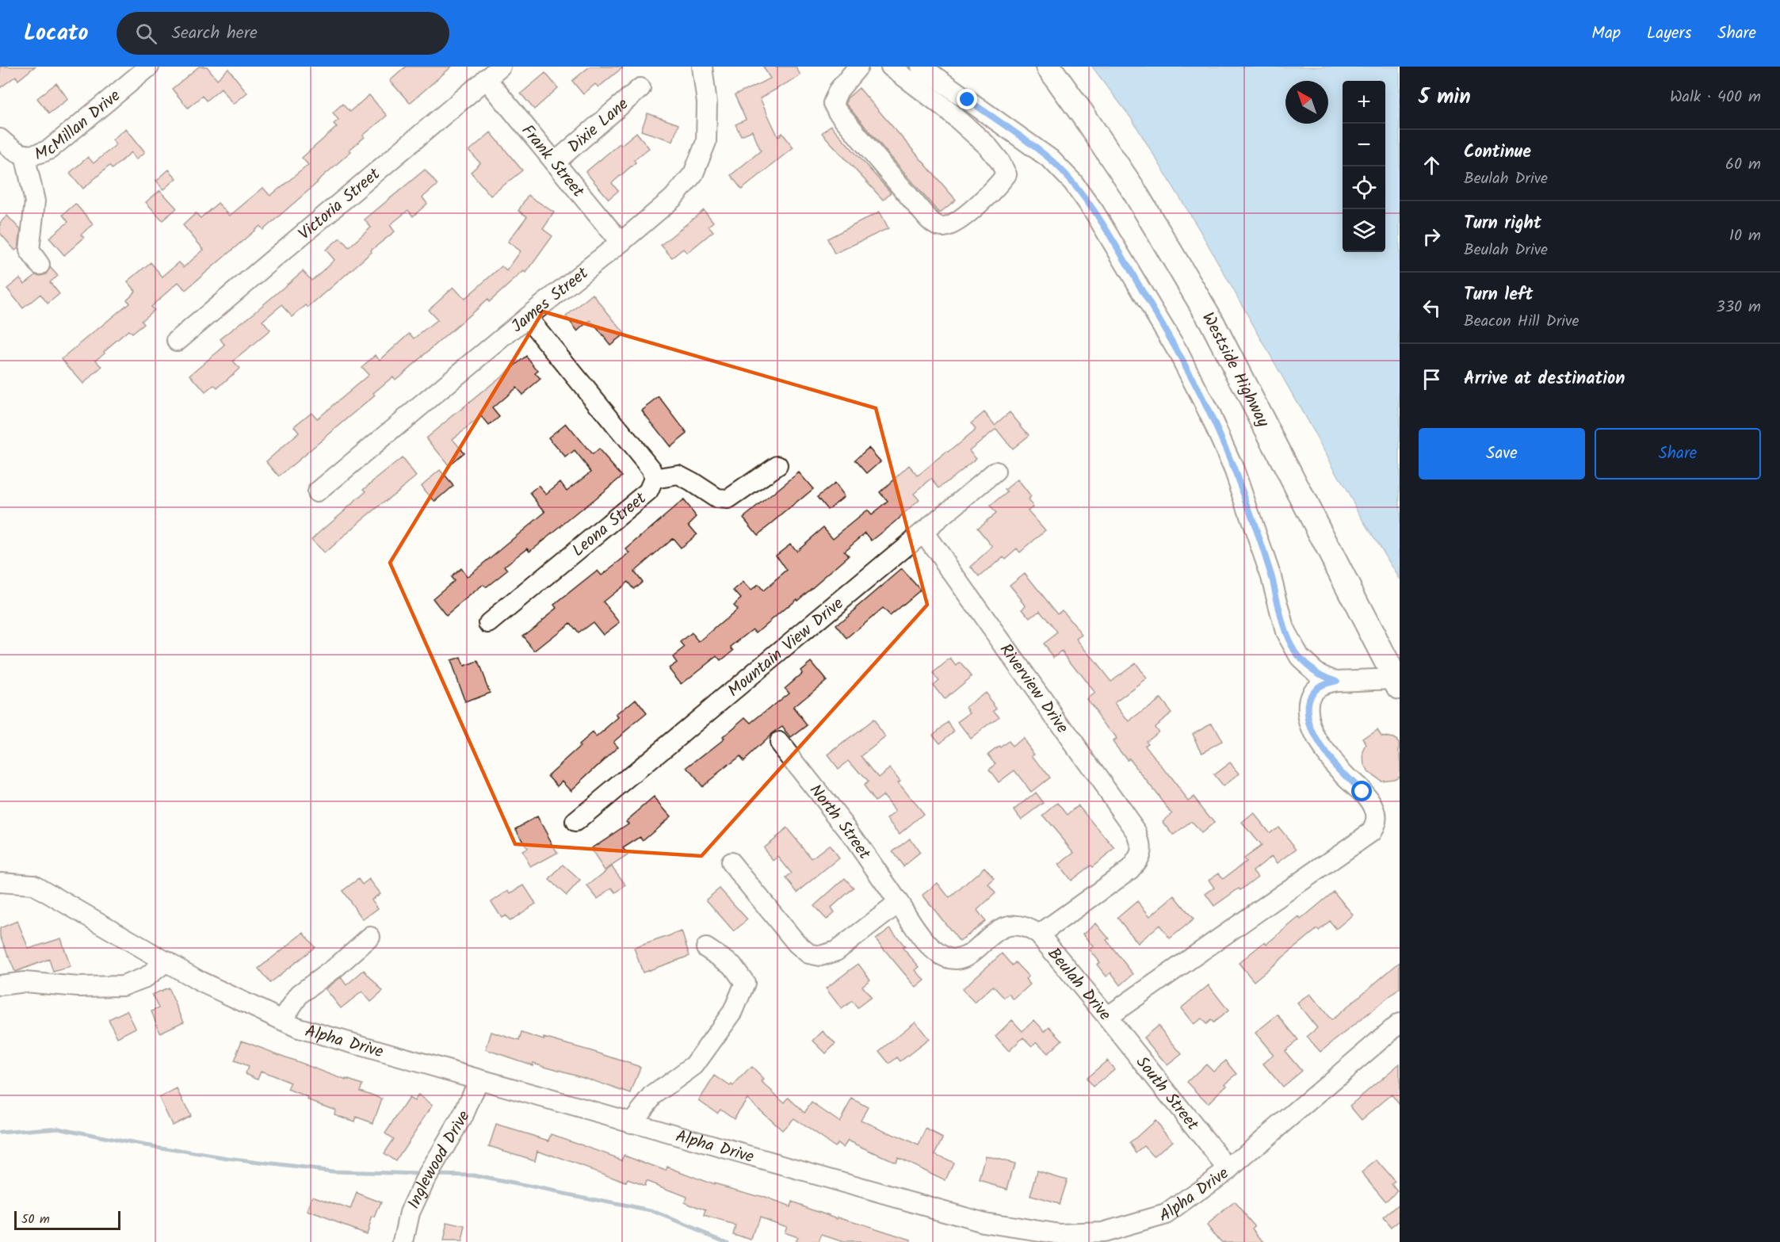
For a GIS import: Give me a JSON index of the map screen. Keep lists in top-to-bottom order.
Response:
{
  "streets": {
    "main road": ["Westside Highway"],
    "street": [
      "McMillan Drive",
      "Dixie Lane",
      "Frank Street",
      "Victoria Street",
      "James Street",
      "Leona Street",
      "Mountain View Drive",
      "Riverview Drive",
      "North Street",
      "Beulah Drive",
      "Alpha Drive",
      "South Street",
      "Inglewood Drive"
    ]
  },
  "crossings": [
    ["Dixie Lane", "Frank Street"],
    ["Frank Street", "Victoria Street"],
    ["Frank Street", "James Street"],
    ["James Street", "Leona Street"],
    ["Mountain View Drive", "Riverview Drive"],
    ["Riverview Drive", "Beulah Drive"],
    ["North Street", "Beulah Drive"],
    ["Beulah Drive", "South Street"],
    ["Alpha Drive", "South Street"],
    ["Alpha Drive", "Inglewood Drive"]
  ],
  "scale_bar": "50 m",
  "north": "top left",
  "page": {
    "header": "Locato",
    "search": "Search here",
    "nav": ["Map", "Layers", "Share"],
    "heading": ["5 min", "Walk · 400 m"],
    "map_buttons": ["+", "−"],
    "list": [
      ["Continue", "Beulah Drive", "60 m"],
      ["Turn right", "Beulah Drive", "10 m"],
      ["Turn left", "Beacon Hill Drive", "330 m"],
      "Arrive at destination"
    ],
    "buttons": ["Save", "Share"],
    "scale": "50 m"
  }
}
